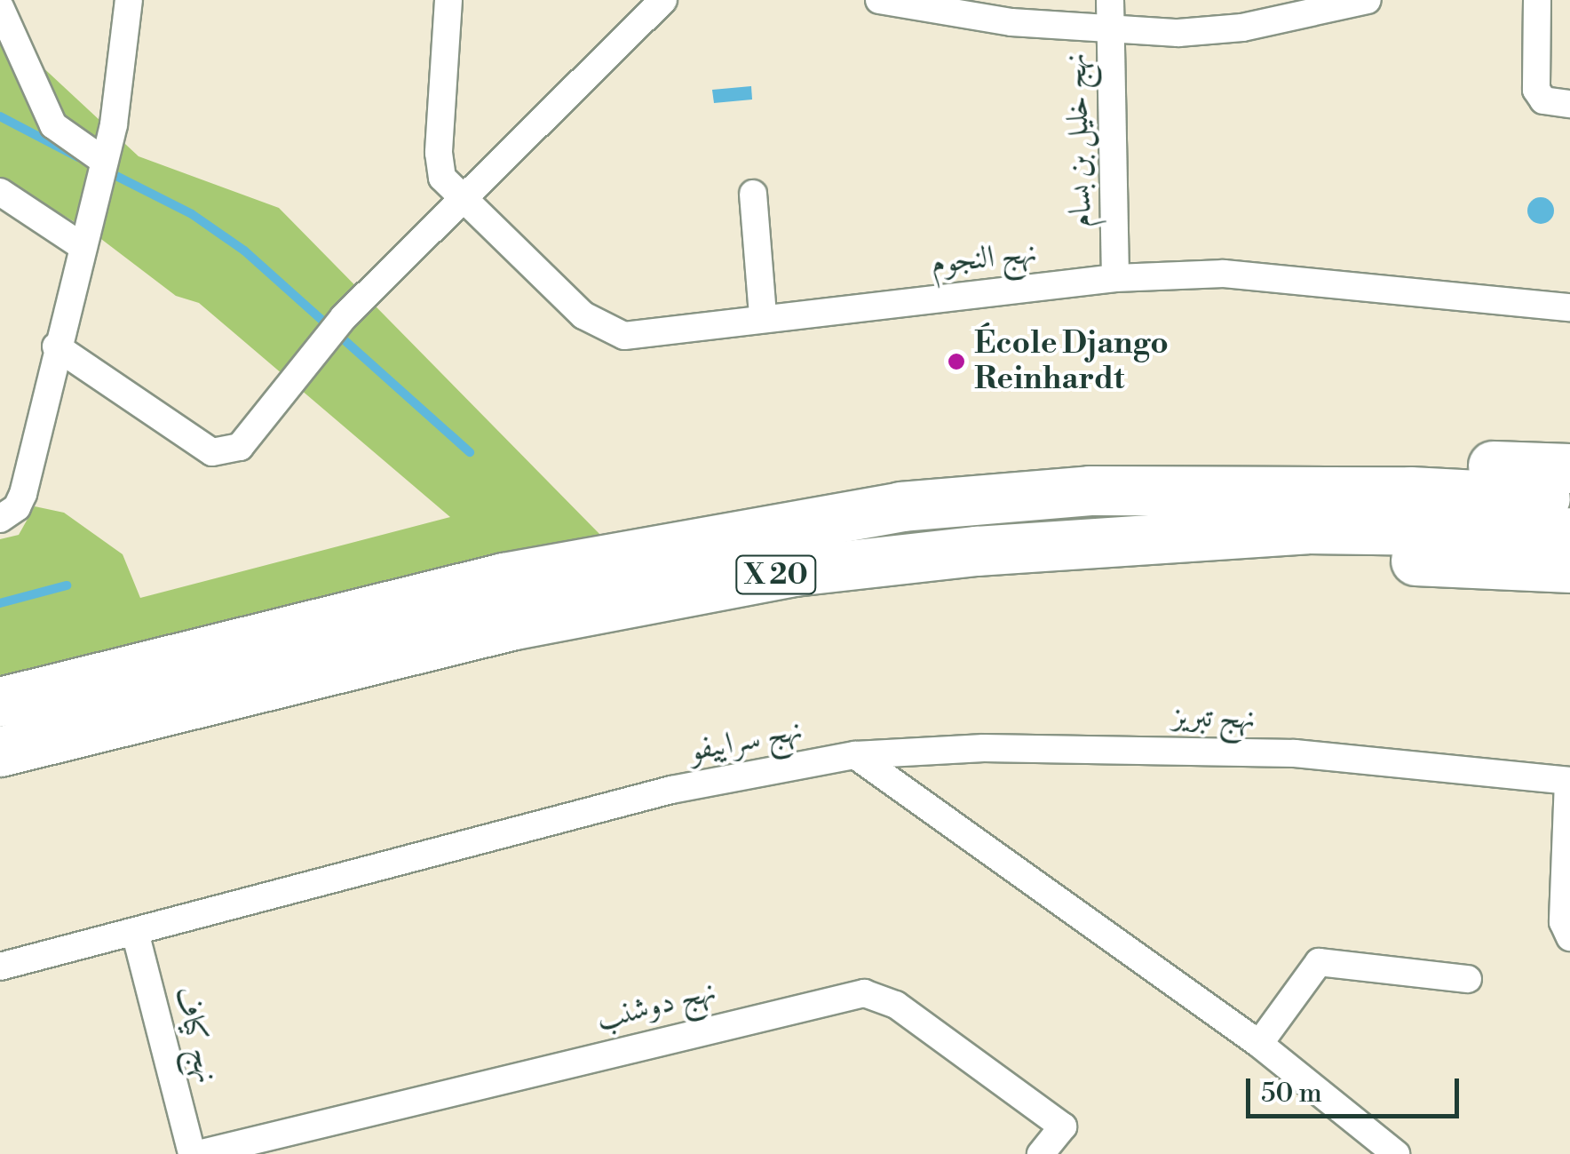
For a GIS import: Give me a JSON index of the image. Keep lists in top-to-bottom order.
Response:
{
  "streets": {
    "highway": ["X 20"],
    "street": [
      "نهج خليل بن بسام",
      "نهج النجوم",
      "نهج تبريز",
      "نهج سراييفو",
      "نهج دوشنب",
      "نهج كياف"
    ]
  },
  "crossings": [
    ["نهج خليل بن بسام", "نهج النجوم"],
    ["نهج تبريز", "نهج سراييفو"],
    ["نهج سراييفو", "نهج كياف"],
    ["نهج دوشنب", "نهج كياف"]
  ],
  "places": ["École Django Reinhardt"],
  "scale_bar": "50 m"
}
